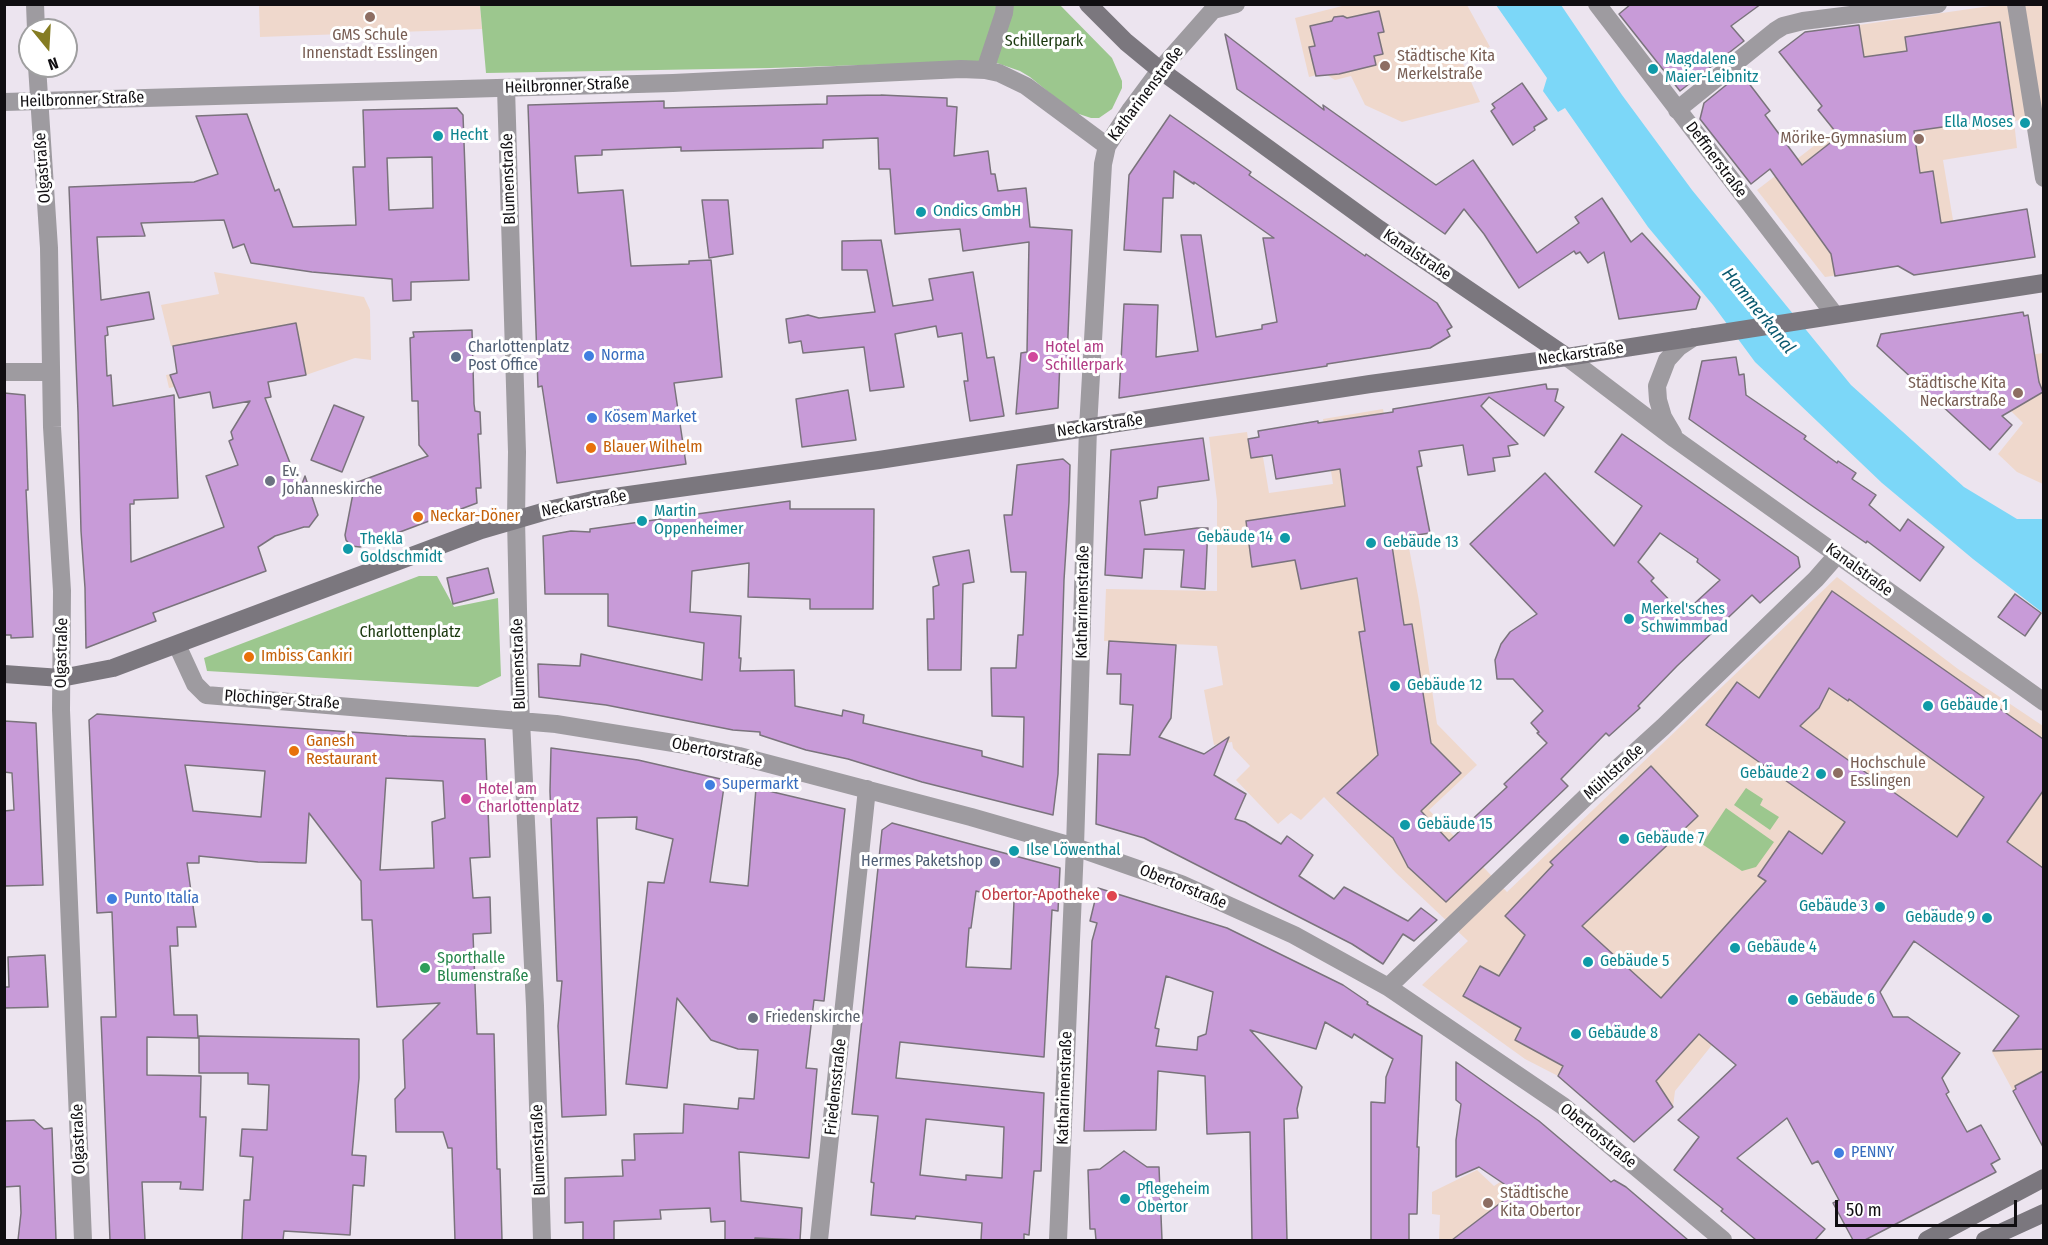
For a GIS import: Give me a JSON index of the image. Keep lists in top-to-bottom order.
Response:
{
  "streets": {
    "street": [
      "Heilbronner Straße",
      "Katharinenstraße",
      "Deffnerstraße",
      "Olgastraße",
      "Blumenstraße",
      "Kanalstraße",
      "Neckarstraße",
      "Plochinger Straße",
      "Obertorstraße",
      "Mühlstraße",
      "Friedensstraße"
    ]
  },
  "crossings": [
    ["Heilbronner Straße", "Katharinenstraße"],
    ["Heilbronner Straße", "Olgastraße"],
    ["Heilbronner Straße", "Blumenstraße"],
    ["Katharinenstraße", "Kanalstraße"],
    ["Katharinenstraße", "Neckarstraße"],
    ["Katharinenstraße", "Obertorstraße"],
    ["Deffnerstraße", "Neckarstraße"],
    ["Blumenstraße", "Neckarstraße"],
    ["Blumenstraße", "Plochinger Straße"],
    ["Blumenstraße", "Obertorstraße"],
    ["Kanalstraße", "Neckarstraße"],
    ["Kanalstraße", "Mühlstraße"],
    ["Neckarstraße", "Plochinger Straße"],
    ["Plochinger Straße", "Obertorstraße"],
    ["Obertorstraße", "Mühlstraße"],
    ["Obertorstraße", "Friedensstraße"]
  ],
  "water": ["Hammerkanal"],
  "parks": ["Schillerpark", "Charlottenplatz"],
  "places": [
    "GMS Schule Innenstadt Esslingen",
    "Städtische Kita Merkelstraße",
    "Magdalene Maier-Leibnitz",
    "Ella Moses",
    "Hecht",
    "Mörike-Gymnasium",
    "Ondics GmbH",
    "Norma",
    "Charlottenplatz Post Office",
    "Hotel am Schillerpark",
    "Städtische Kita Neckarstraße",
    "Kösem Market",
    "Blauer Wilhelm",
    "Ev. Johanneskirche",
    "Neckar-Döner",
    "Martin Oppenheimer",
    "Gebäude 14",
    "Gebäude 13",
    "Thekla Goldschmidt",
    "Merkel'sches Schwimmbad",
    "Imbiss Cankiri",
    "Gebäude 12",
    "Gebäude 1",
    "Ganesh Restaurant",
    "Hochschule Esslingen",
    "Gebäude 2",
    "Supermarkt",
    "Hotel am Charlottenplatz",
    "Gebäude 15",
    "Gebäude 7",
    "Ilse Löwenthal",
    "Hermes Paketshop",
    "Obertor-Apotheke",
    "Punto Italia",
    "Gebäude 3",
    "Gebäude 9",
    "Gebäude 4",
    "Gebäude 5",
    "Sporthalle Blumenstraße",
    "Gebäude 6",
    "Friedenskirche",
    "Gebäude 8",
    "PENNY",
    "Pflegeheim Obertor",
    "Städtische Kita Obertor"
  ],
  "scale_bar": "50 m",
  "north": "bottom"
}
